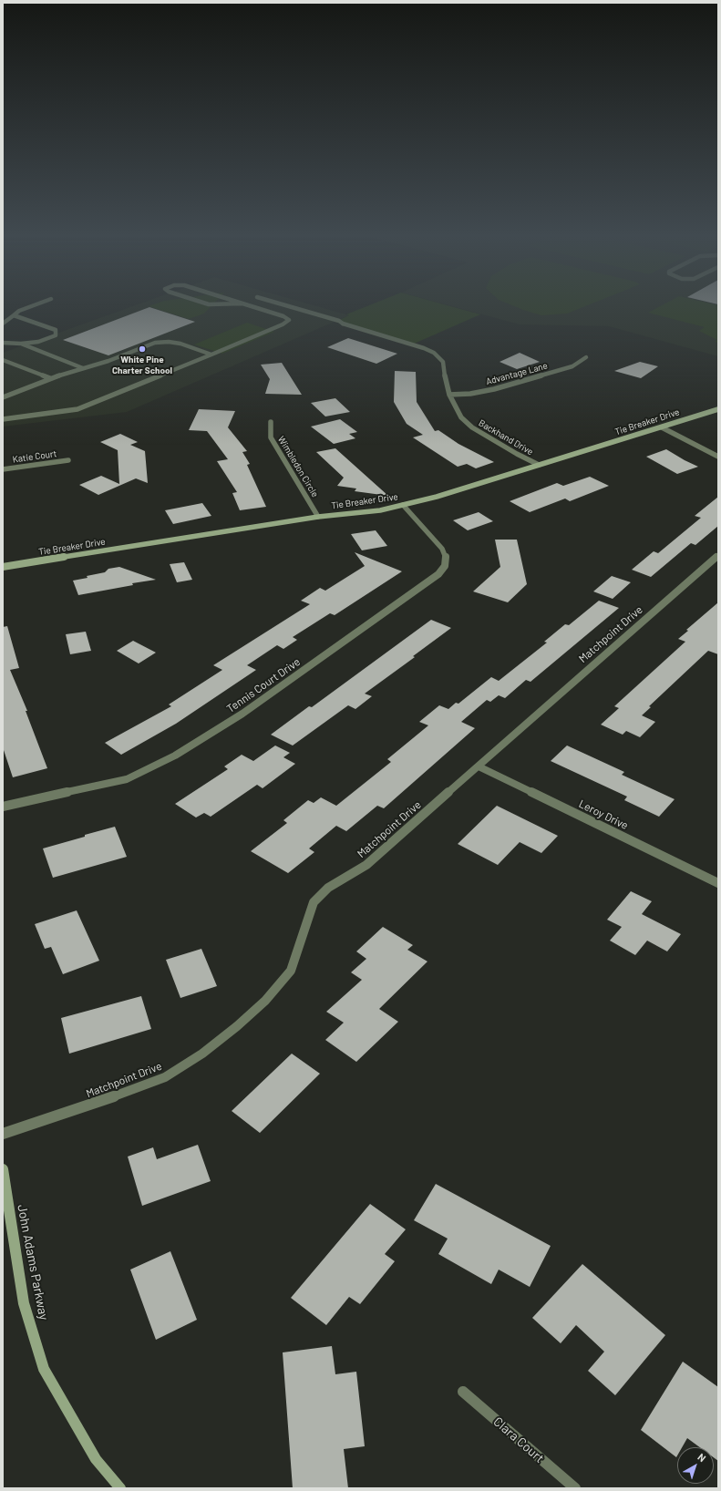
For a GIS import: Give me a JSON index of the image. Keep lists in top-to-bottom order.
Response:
{
  "streets": {
    "street": [
      "Advantage Lane",
      "Tie Breaker Drive",
      "Backhand Drive",
      "Katie Court",
      "Wimbledon Circle",
      "Matchpoint Drive",
      "Tennis Court Drive",
      "Leroy Drive",
      "John Adams Parkway",
      "Clara Court"
    ]
  },
  "crossings": [
    ["Advantage Lane", "Backhand Drive"],
    ["Tie Breaker Drive", "Backhand Drive"],
    ["Tie Breaker Drive", "Wimbledon Circle"],
    ["Tie Breaker Drive", "Tennis Court Drive"],
    ["Matchpoint Drive", "Leroy Drive"]
  ],
  "places": ["White Pine Charter School"],
  "north": "top right"
}
